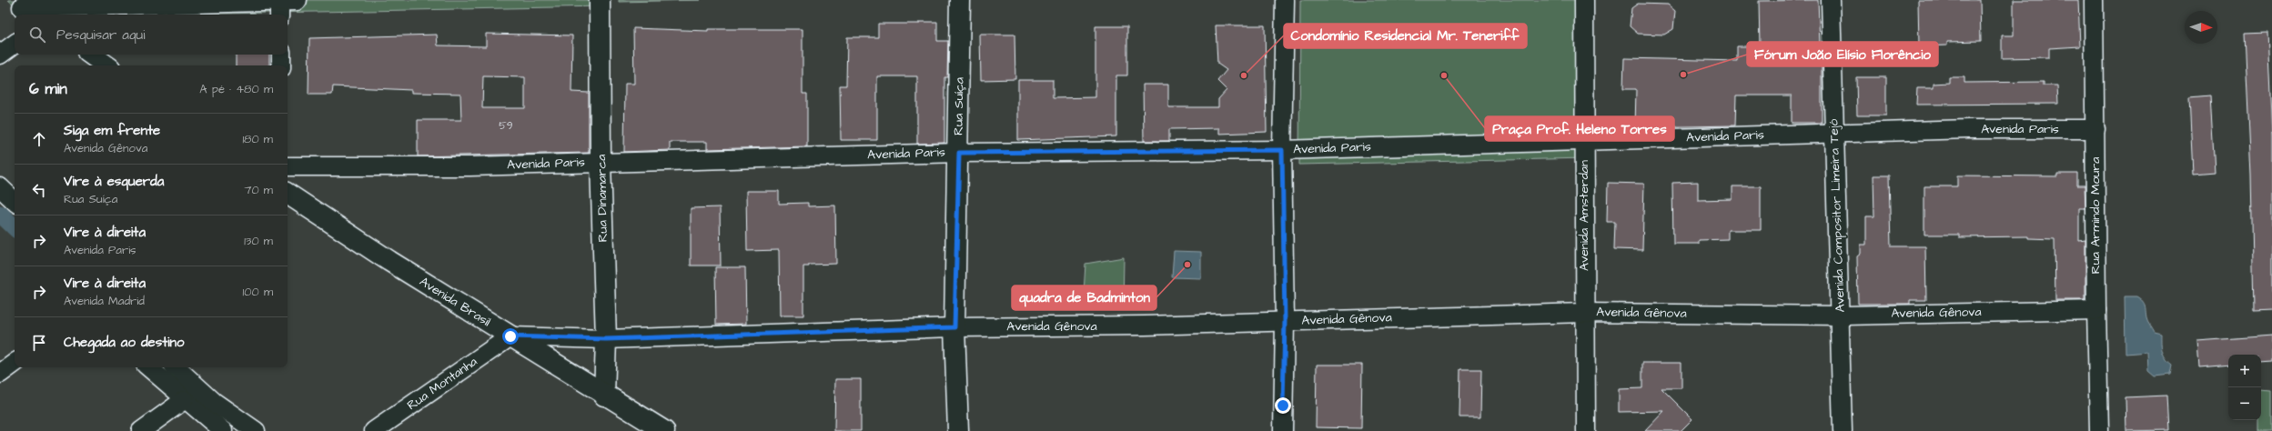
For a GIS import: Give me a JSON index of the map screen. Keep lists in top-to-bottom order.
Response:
{
  "streets": {
    "street": [
      "Rua Suíça",
      "Avenida Paris",
      "Rua Dinamarca",
      "Avenida Amsterdan",
      "Avenida Compositor Limeira Tejó",
      "Rua Armindo Moura",
      "Avenida Brasil",
      "Avenida Gênova",
      "Rua Montanha"
    ]
  },
  "crossings": [
    ["Rua Suíça", "Avenida Paris"],
    ["Rua Suíça", "Avenida Gênova"],
    ["Avenida Paris", "Rua Dinamarca"],
    ["Avenida Paris", "Avenida Amsterdan"],
    ["Avenida Paris", "Avenida Compositor Limeira Tejó"],
    ["Avenida Paris", "Rua Armindo Moura"],
    ["Rua Dinamarca", "Avenida Brasil"],
    ["Rua Dinamarca", "Avenida Gênova"],
    ["Avenida Amsterdan", "Avenida Gênova"],
    ["Avenida Compositor Limeira Tejó", "Avenida Gênova"],
    ["Rua Armindo Moura", "Avenida Gênova"],
    ["Avenida Brasil", "Avenida Gênova"],
    ["Avenida Brasil", "Rua Montanha"],
    ["Avenida Gênova", "Rua Montanha"]
  ],
  "places": [
    "Fórum João Elísio Florêncio",
    "Condomínio Residencial Mr. Teneriff",
    "Praça Prof. Heleno Torres",
    "quadra de Badminton"
  ],
  "house_numbers": ["59"],
  "north": "right",
  "page": {
    "search": "Pesquisar aqui",
    "heading": ["6 min", "A pé · 480 m"],
    "list": [
      ["Siga em frente", "Avenida Gênova", "180 m"],
      ["Vire à esquerda", "Rua Suíça", "70 m"],
      ["Vire à direita", "Avenida Paris", "130 m"],
      ["Vire à direita", "Avenida Madrid", "100 m"],
      "Chegada ao destino"
    ],
    "map_buttons": ["+", "−"]
  }
}
